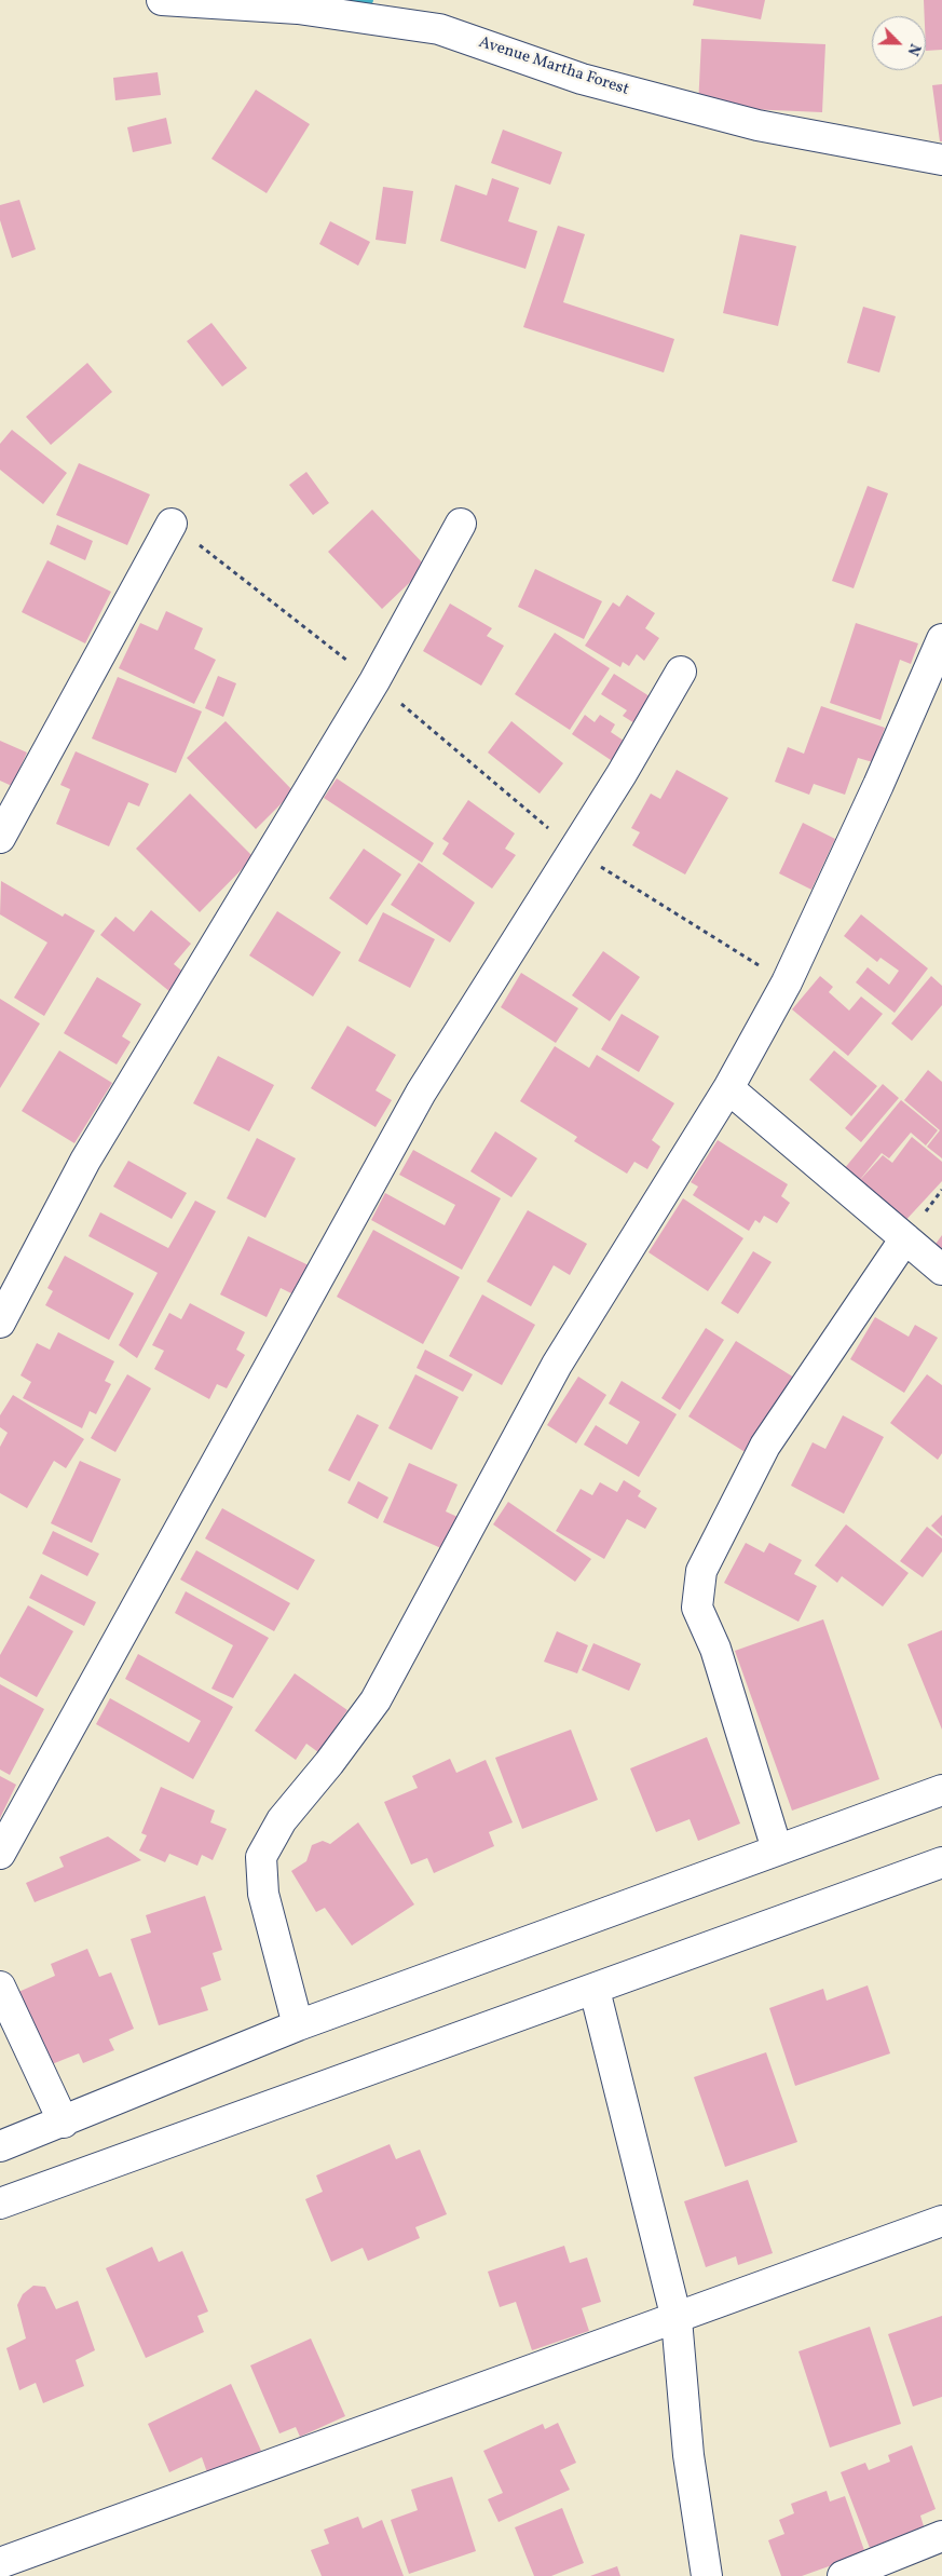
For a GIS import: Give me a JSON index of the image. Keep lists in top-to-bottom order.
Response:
{
  "streets": {
    "street": ["Avenue Martha Forest"]
  },
  "north": "bottom right"
}
